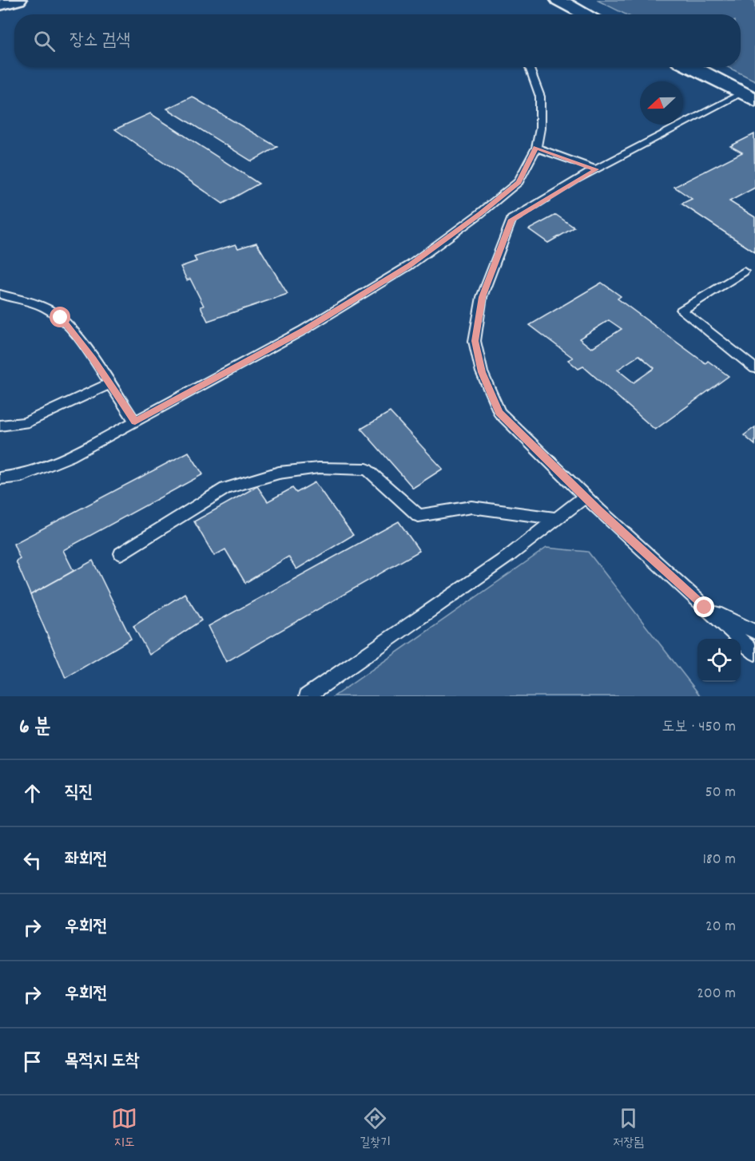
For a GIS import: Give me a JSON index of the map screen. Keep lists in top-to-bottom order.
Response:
{
  "north": "left",
  "page": {
    "search": "장소 검색",
    "heading": ["6 분", "도보 · 450 m"],
    "list": [
      ["직진", "50 m"],
      ["좌회전", "180 m"],
      ["우회전", "20 m"],
      ["우회전", "200 m"],
      "목적지 도착"
    ],
    "nav": ["지도", "길찾기", "저장됨"]
  }
}
